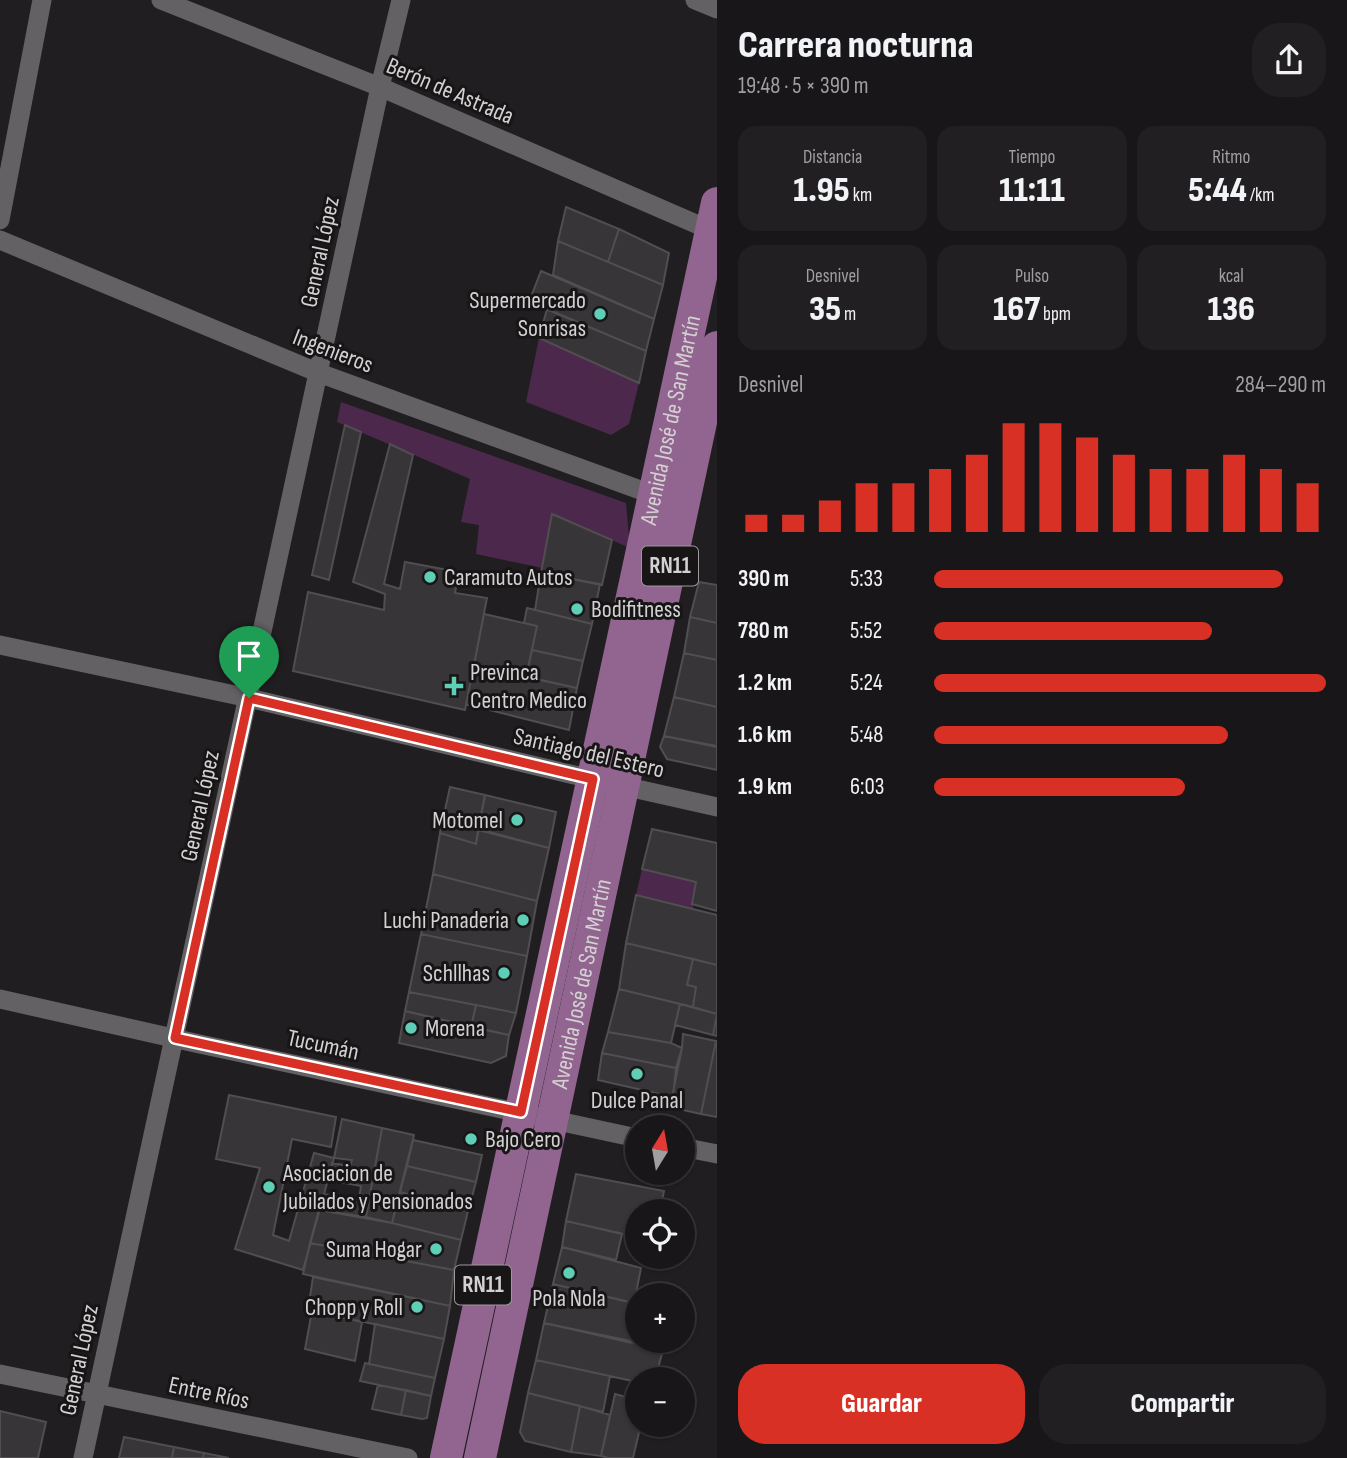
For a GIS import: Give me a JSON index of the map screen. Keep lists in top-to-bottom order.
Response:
{
  "streets": {
    "main road": ["Avenida José de San Martín", "RN11"],
    "street": [
      "Berón de Astrada",
      "General López",
      "Ingenieros",
      "Santiago del Estero",
      "Tucumán",
      "Entre Ríos"
    ]
  },
  "crossings": [
    ["Berón de Astrada", "General López"],
    ["Berón de Astrada", "Avenida José de San Martín"],
    ["General López", "Ingenieros"],
    ["General López", "Santiago del Estero"],
    ["General López", "Tucumán"],
    ["General López", "Entre Ríos"],
    ["Ingenieros", "Avenida José de San Martín"],
    ["Avenida José de San Martín", "Santiago del Estero"],
    ["Avenida José de San Martín", "Tucumán"]
  ],
  "places": {
    "other": [
      "Supermercado Sonrisas",
      "Caramuto Autos",
      "Bodifitness",
      "Motomel",
      "Luchi Panaderia",
      "Schllhas",
      "Morena",
      "Dulce Panal",
      "Bajo Cero",
      "Asociacion de Jubilados y Pensionados",
      "Suma Hogar",
      "Pola Nola",
      "Chopp y Roll"
    ],
    "health": ["Previnca Centro Medico"]
  },
  "north": "top",
  "page": {
    "heading": ["Carrera nocturna", "19:48 · 5 × 390 m"],
    "stats": [
      ["Distancia", "1.95 km"],
      ["Tiempo", "11:11"],
      ["Ritmo", "5:44 /km"],
      ["Desnivel", "35 m"],
      ["Pulso", "167 bpm"],
      ["kcal", "136"]
    ],
    "chart": ["Desnivel", "284–290 m"],
    "list": [
      {
        "name": "390 m",
        "note": "5:33"
      },
      {
        "name": "780 m",
        "note": "5:52"
      },
      {
        "name": "1.2 km",
        "note": "5:24"
      },
      {
        "name": "1.6 km",
        "note": "5:48"
      },
      {
        "name": "1.9 km",
        "note": "6:03"
      }
    ],
    "map_buttons": ["+", "−"],
    "buttons": ["Guardar", "Compartir"]
  }
}
